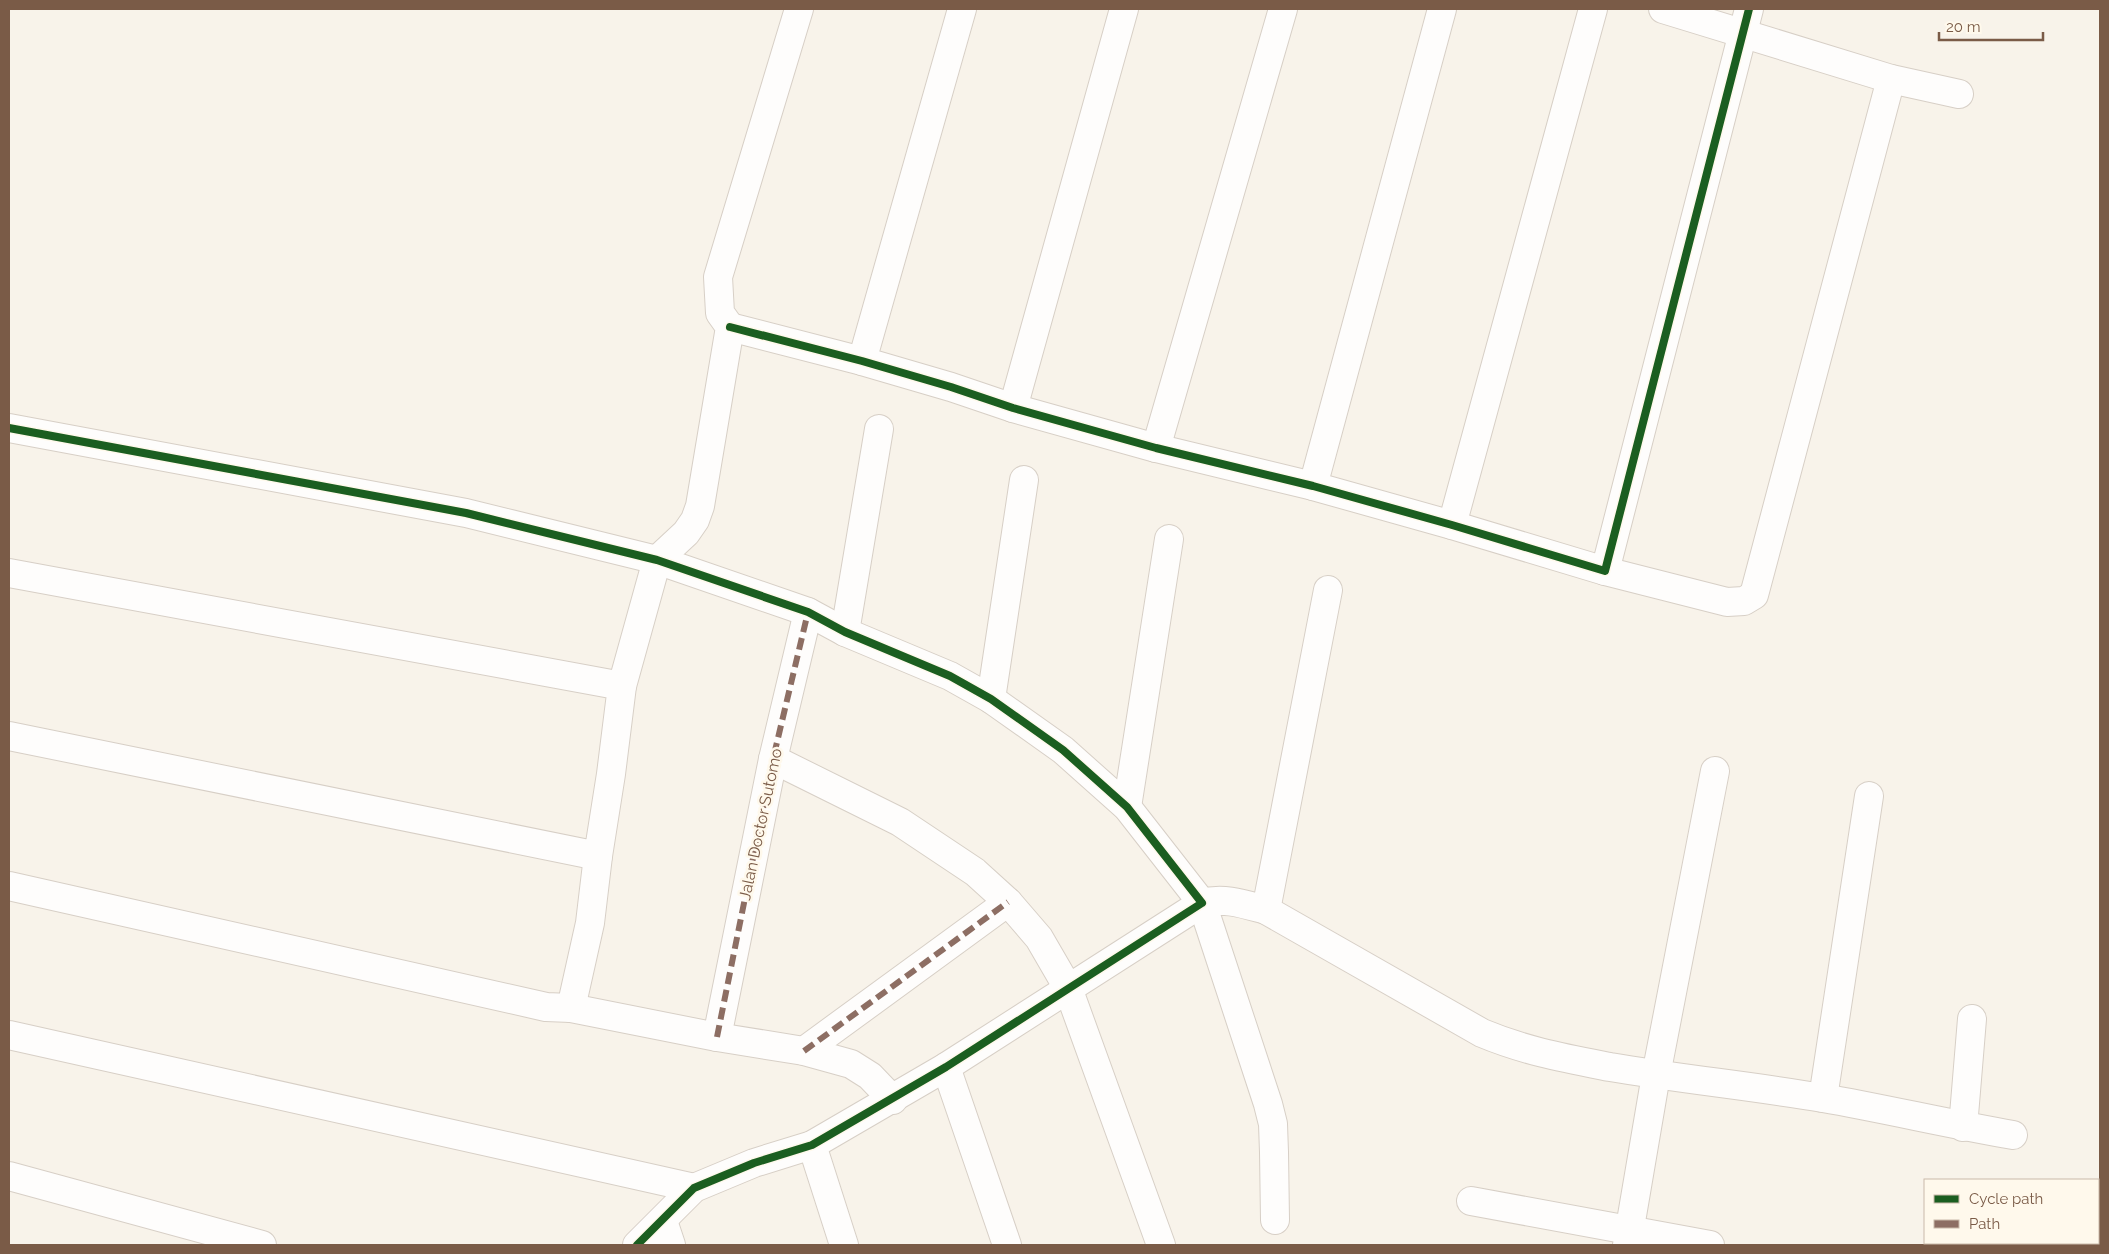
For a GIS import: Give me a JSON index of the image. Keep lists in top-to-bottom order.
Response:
{
  "streets": {
    "street": ["Jalan Doctor Sutomo"]
  },
  "legend": ["Cycle path", "Path"],
  "scale_bar": "20 m"
}
